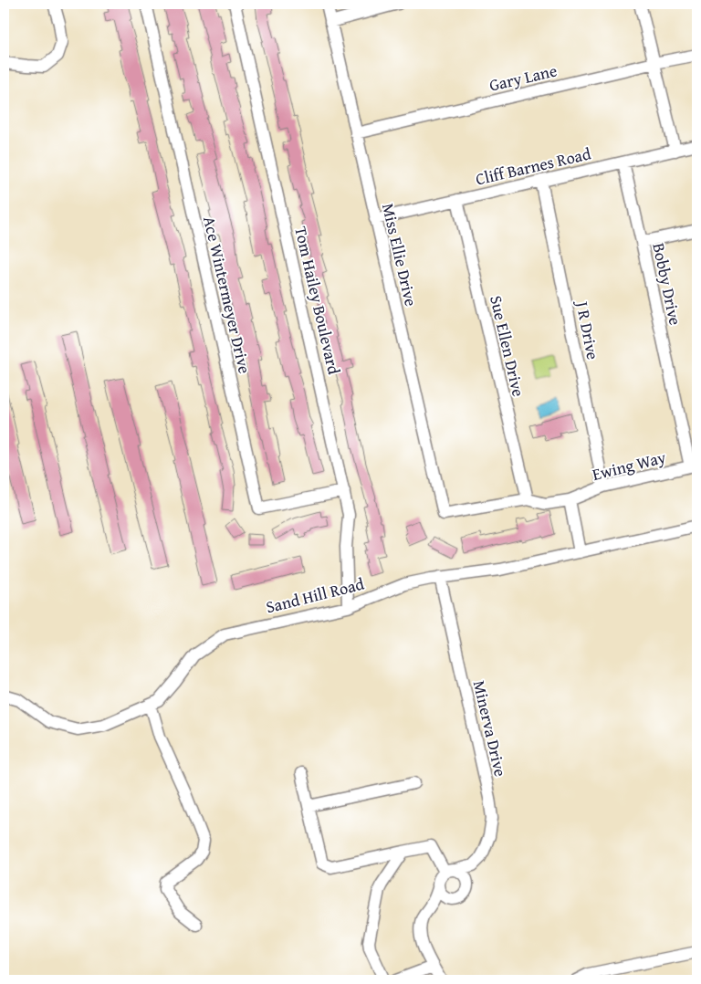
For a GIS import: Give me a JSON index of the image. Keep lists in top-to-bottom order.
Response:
{
  "streets": {
    "street": [
      "Gary Lane",
      "Cliff Barnes Road",
      "Miss Ellie Drive",
      "Bobby Drive",
      "Ace Wintermeyer Drive",
      "Tom Hailey Boulevard",
      "J R Drive",
      "Sue Ellen Drive",
      "Ewing Way",
      "Sand Hill Road",
      "Minerva Drive"
    ]
  },
  "crossings": [
    ["Gary Lane", "Miss Ellie Drive"],
    ["Cliff Barnes Road", "Miss Ellie Drive"],
    ["Cliff Barnes Road", "Bobby Drive"],
    ["Cliff Barnes Road", "J R Drive"],
    ["Cliff Barnes Road", "Sue Ellen Drive"],
    ["Miss Ellie Drive", "Ewing Way"],
    ["Bobby Drive", "Ewing Way"],
    ["Ace Wintermeyer Drive", "Tom Hailey Boulevard"],
    ["Tom Hailey Boulevard", "Sand Hill Road"],
    ["J R Drive", "Ewing Way"],
    ["Sue Ellen Drive", "Ewing Way"],
    ["Sand Hill Road", "Minerva Drive"]
  ]
}
